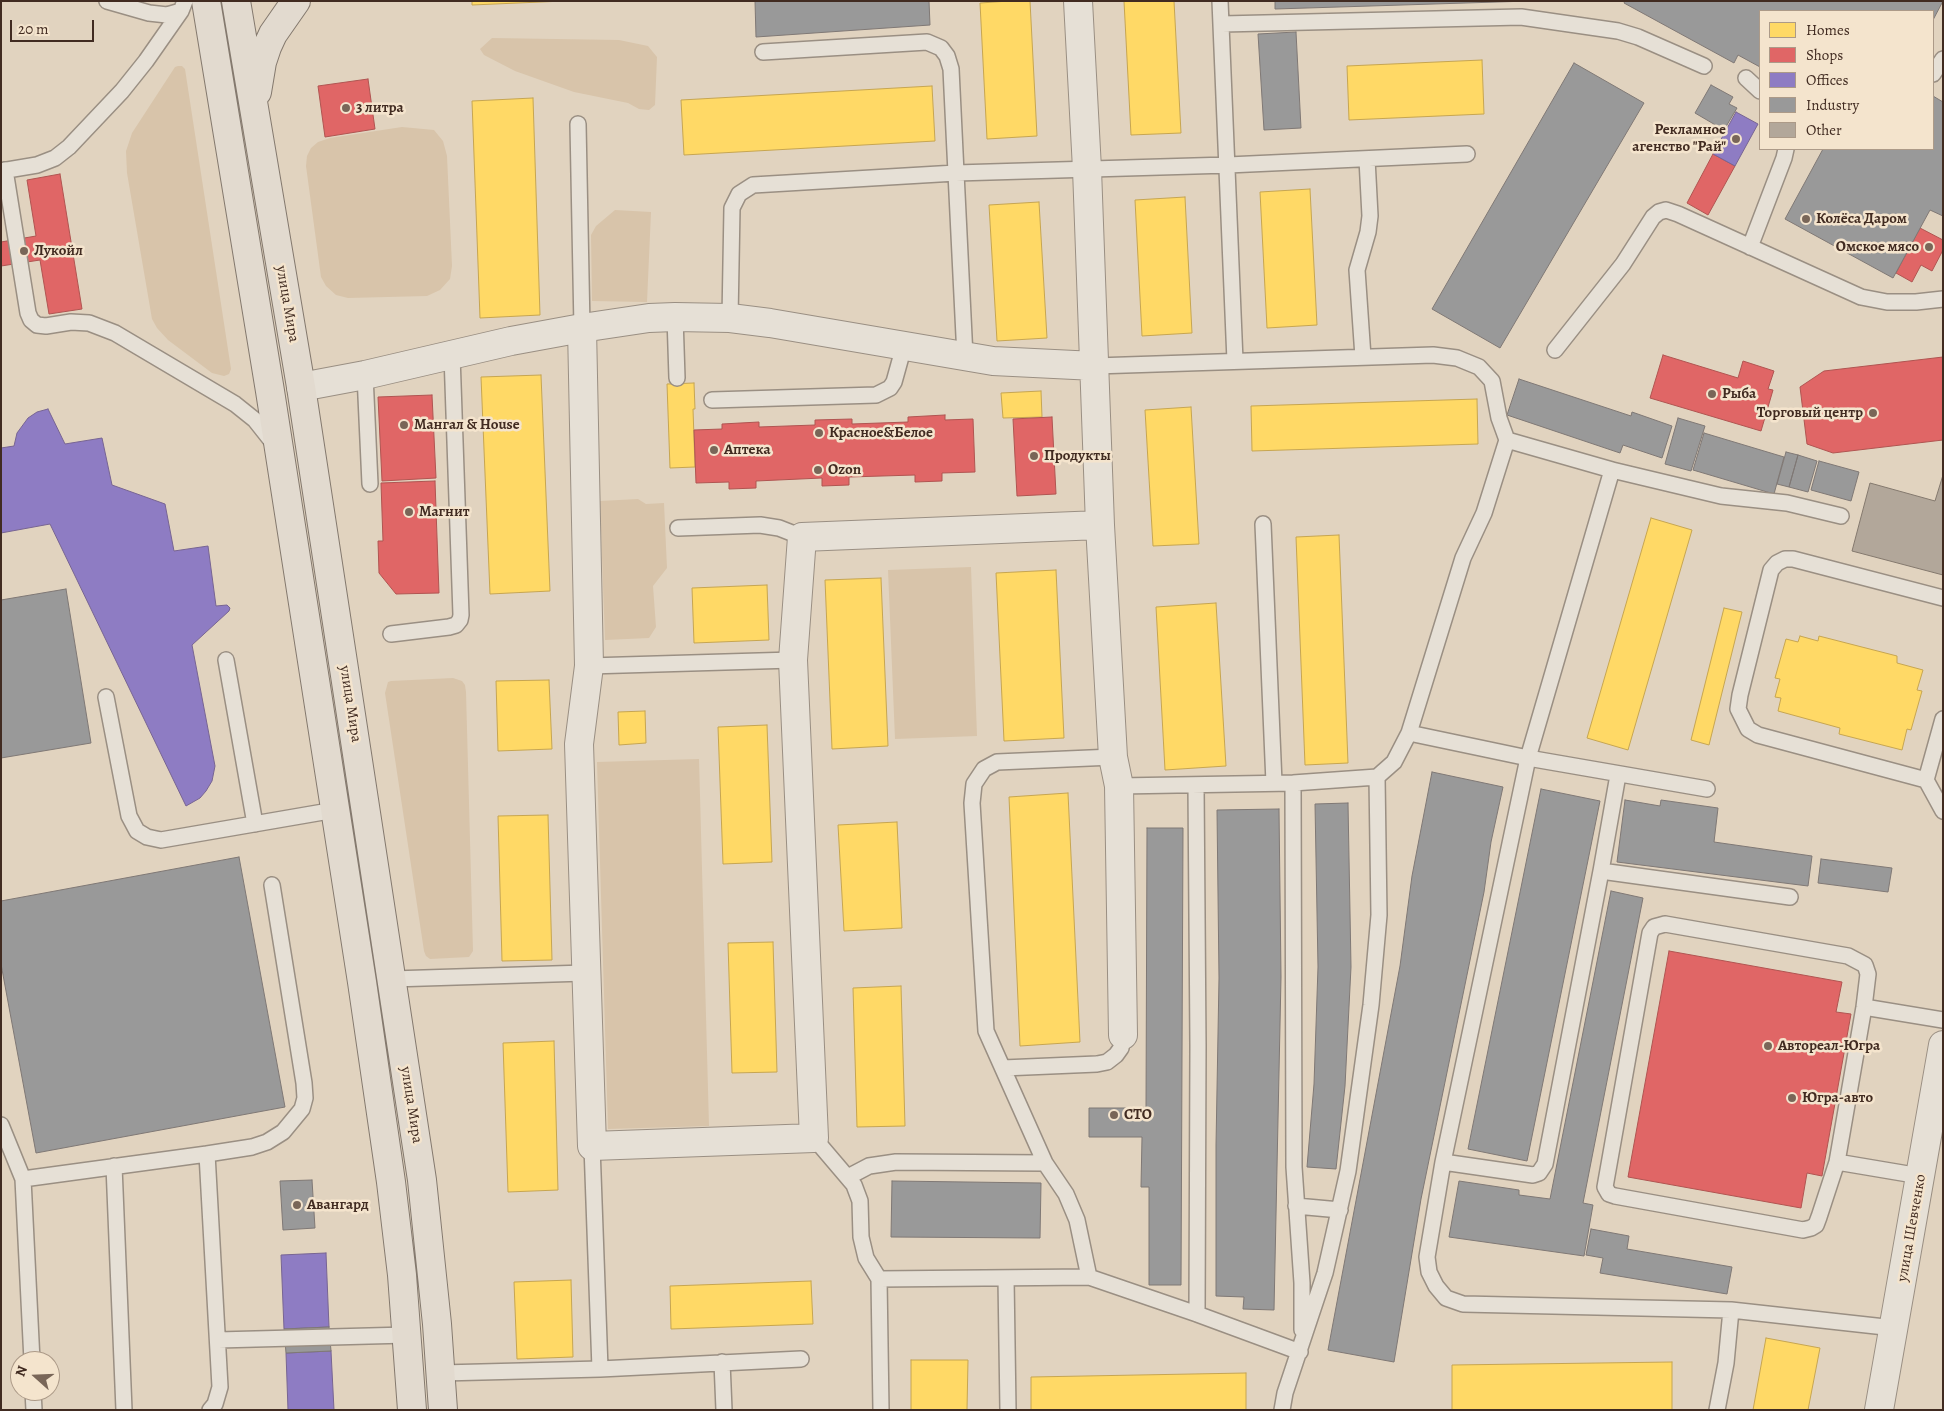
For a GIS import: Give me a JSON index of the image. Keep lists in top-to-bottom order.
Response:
{
  "streets": {
    "main road": ["улица Мира"],
    "street": ["улица Шевченко"]
  },
  "places": [
    "3 литра",
    "Рекламное агенство \"Рай\"",
    "Колёса Даром",
    "Омское мясо",
    "Лукойл",
    "Рыба",
    "Торговый центр",
    "Мангал & House",
    "Красное&Белое",
    "Аптека",
    "Продукты",
    "Ozon",
    "Магнит",
    "Автореал-Югра",
    "Югра-авто",
    "СТО",
    "Авангард"
  ],
  "legend": [
    "Homes",
    "Shops",
    "Offices",
    "Industry",
    "Other"
  ],
  "scale_bar": "20 m",
  "north": "left"
}
